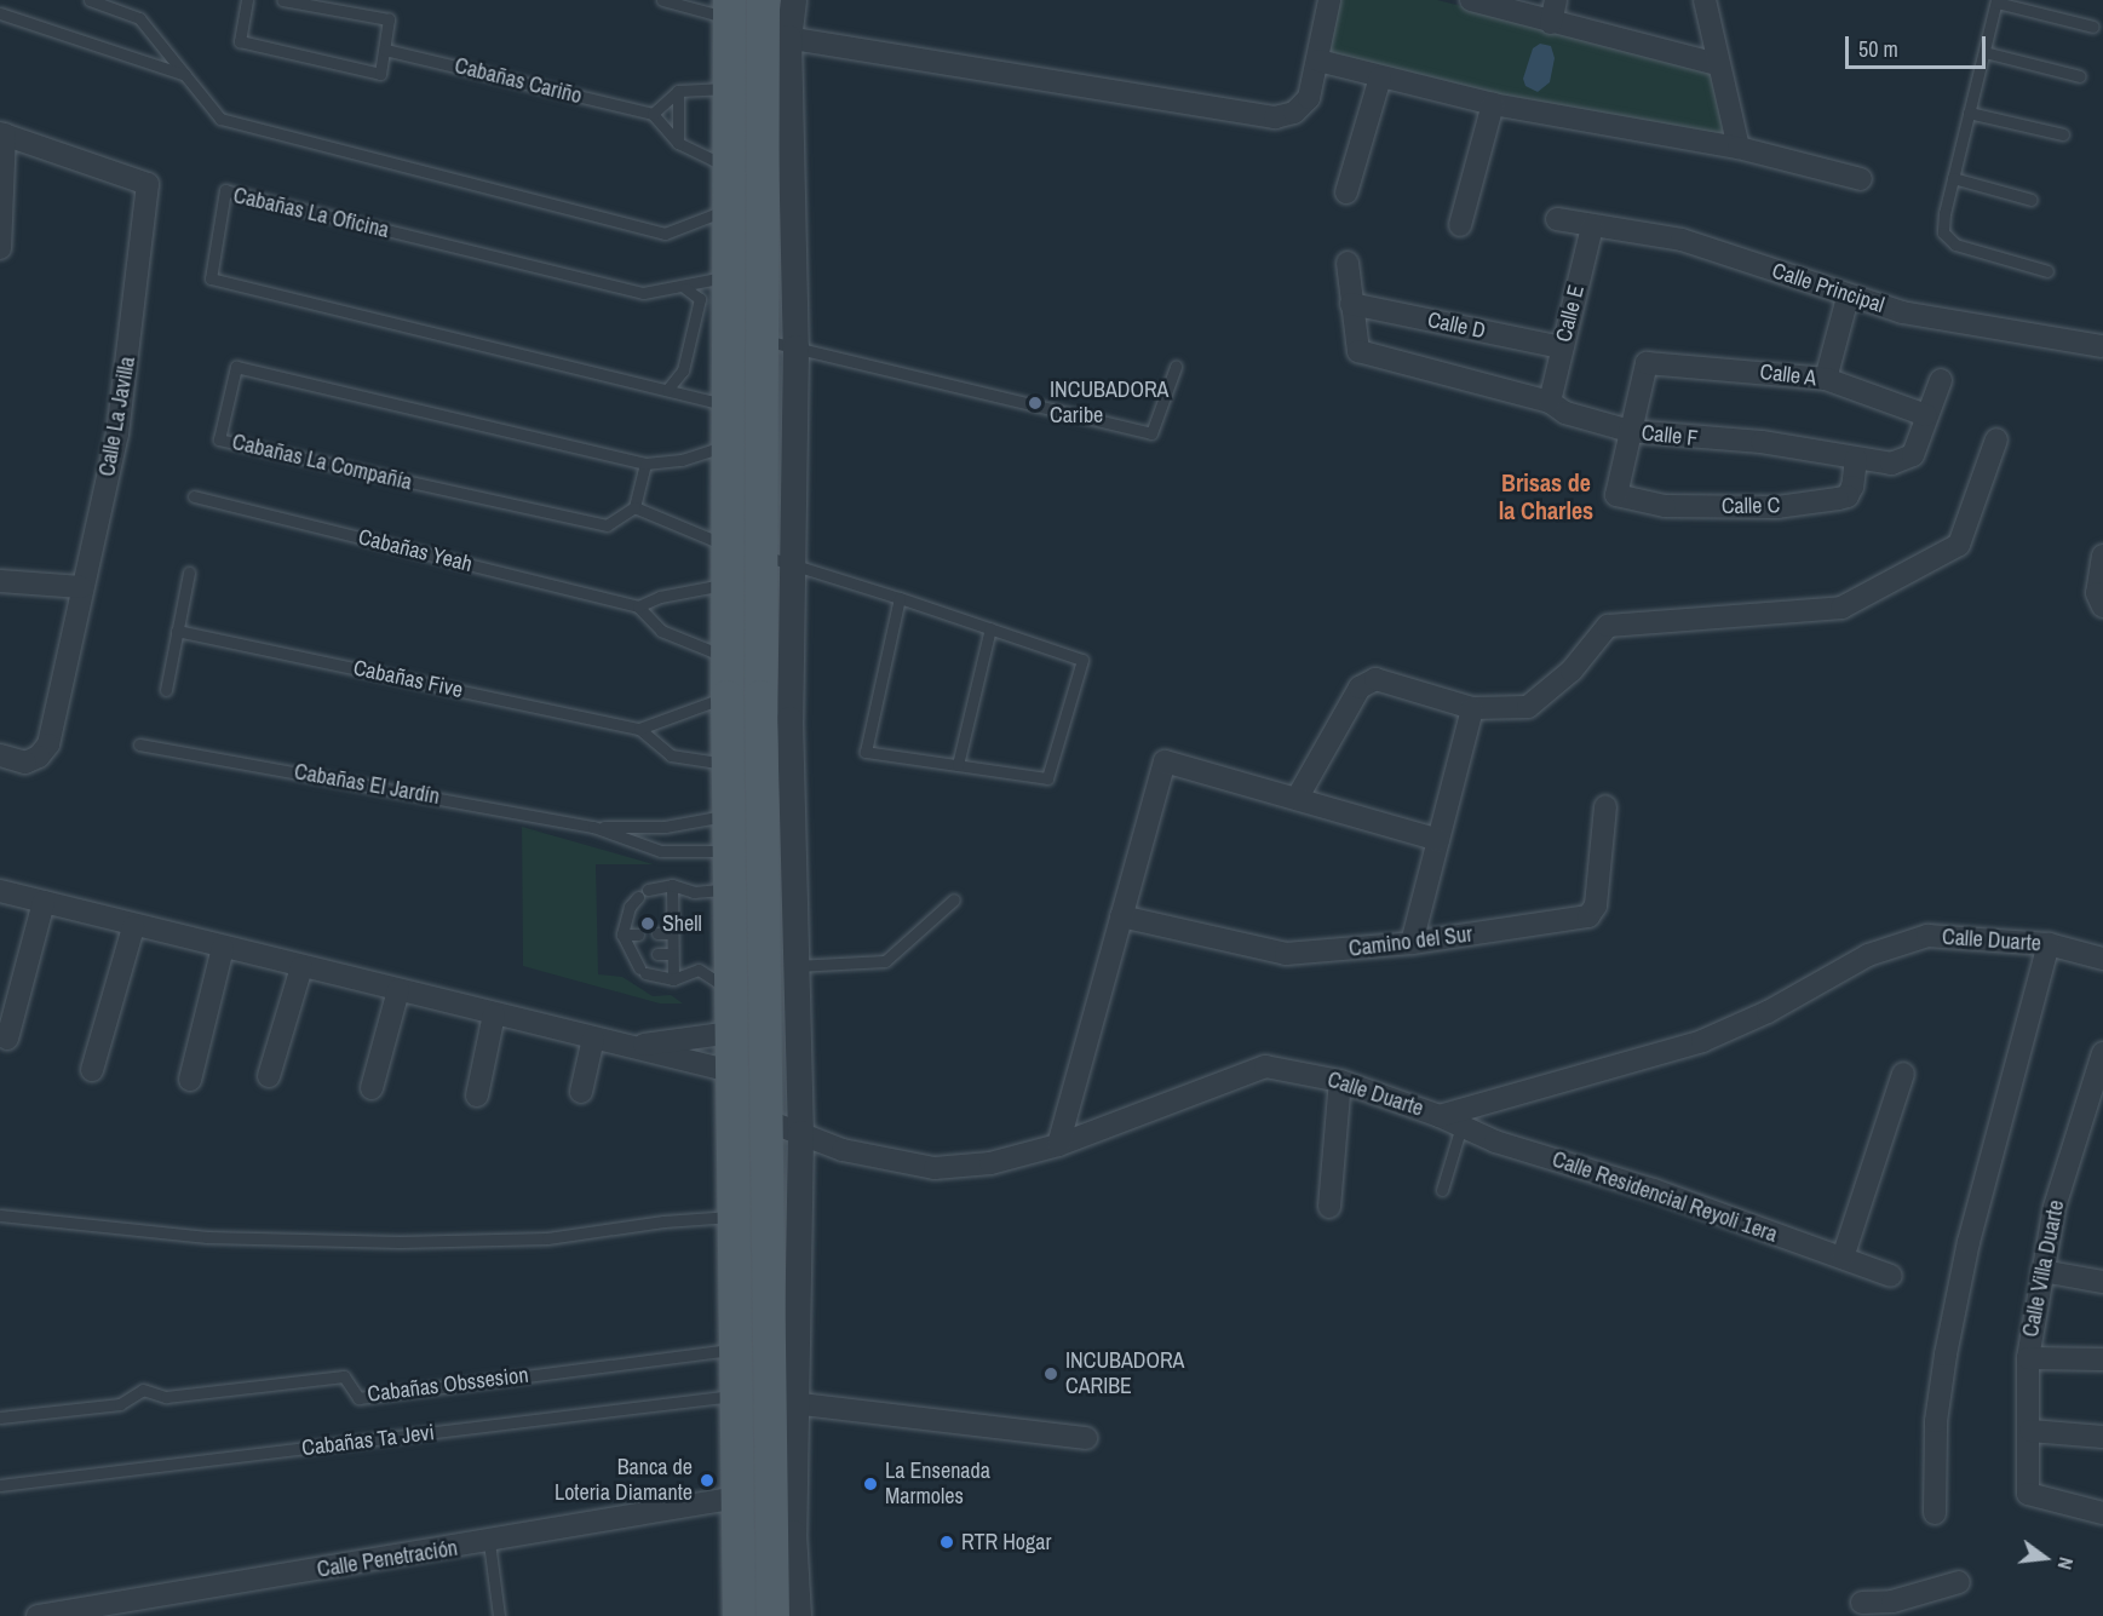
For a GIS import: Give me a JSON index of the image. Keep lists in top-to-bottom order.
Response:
{
  "streets": {
    "street": [
      "Calle Principal",
      "Calle E",
      "Calle D",
      "Calle A",
      "Calle La Javilla",
      "Calle F",
      "Calle C",
      "Calle Duarte",
      "Camino del Sur",
      "Calle Residencial Reyoli 1era",
      "Calle Villa Duarte",
      "Calle Penetración"
    ],
    "lane": [
      "Cabañas Cariño",
      "Cabañas La Oficina",
      "Cabañas La Compañía",
      "Cabañas Yeah",
      "Cabañas Five",
      "Cabañas El Jardín",
      "Cabañas Obssesion",
      "Cabañas Ta Jevi"
    ]
  },
  "crossings": [
    ["Calle Principal", "Calle E"],
    ["Calle E", "Calle D"],
    ["Calle E", "Calle F"],
    ["Calle D", "Calle F"],
    ["Calle A", "Calle F"],
    ["Calle A", "Calle C"],
    ["Calle F", "Calle C"],
    ["Calle Duarte", "Calle Residencial Reyoli 1era"]
  ],
  "districts": ["Brisas de la Charles"],
  "places": [
    "INCUBADORA Caribe",
    "Shell",
    "INCUBADORA CARIBE",
    "Banca de Loteria Diamante",
    "La Ensenada Marmoles",
    "RTR Hogar"
  ],
  "scale_bar": "50 m",
  "north": "right"
}
